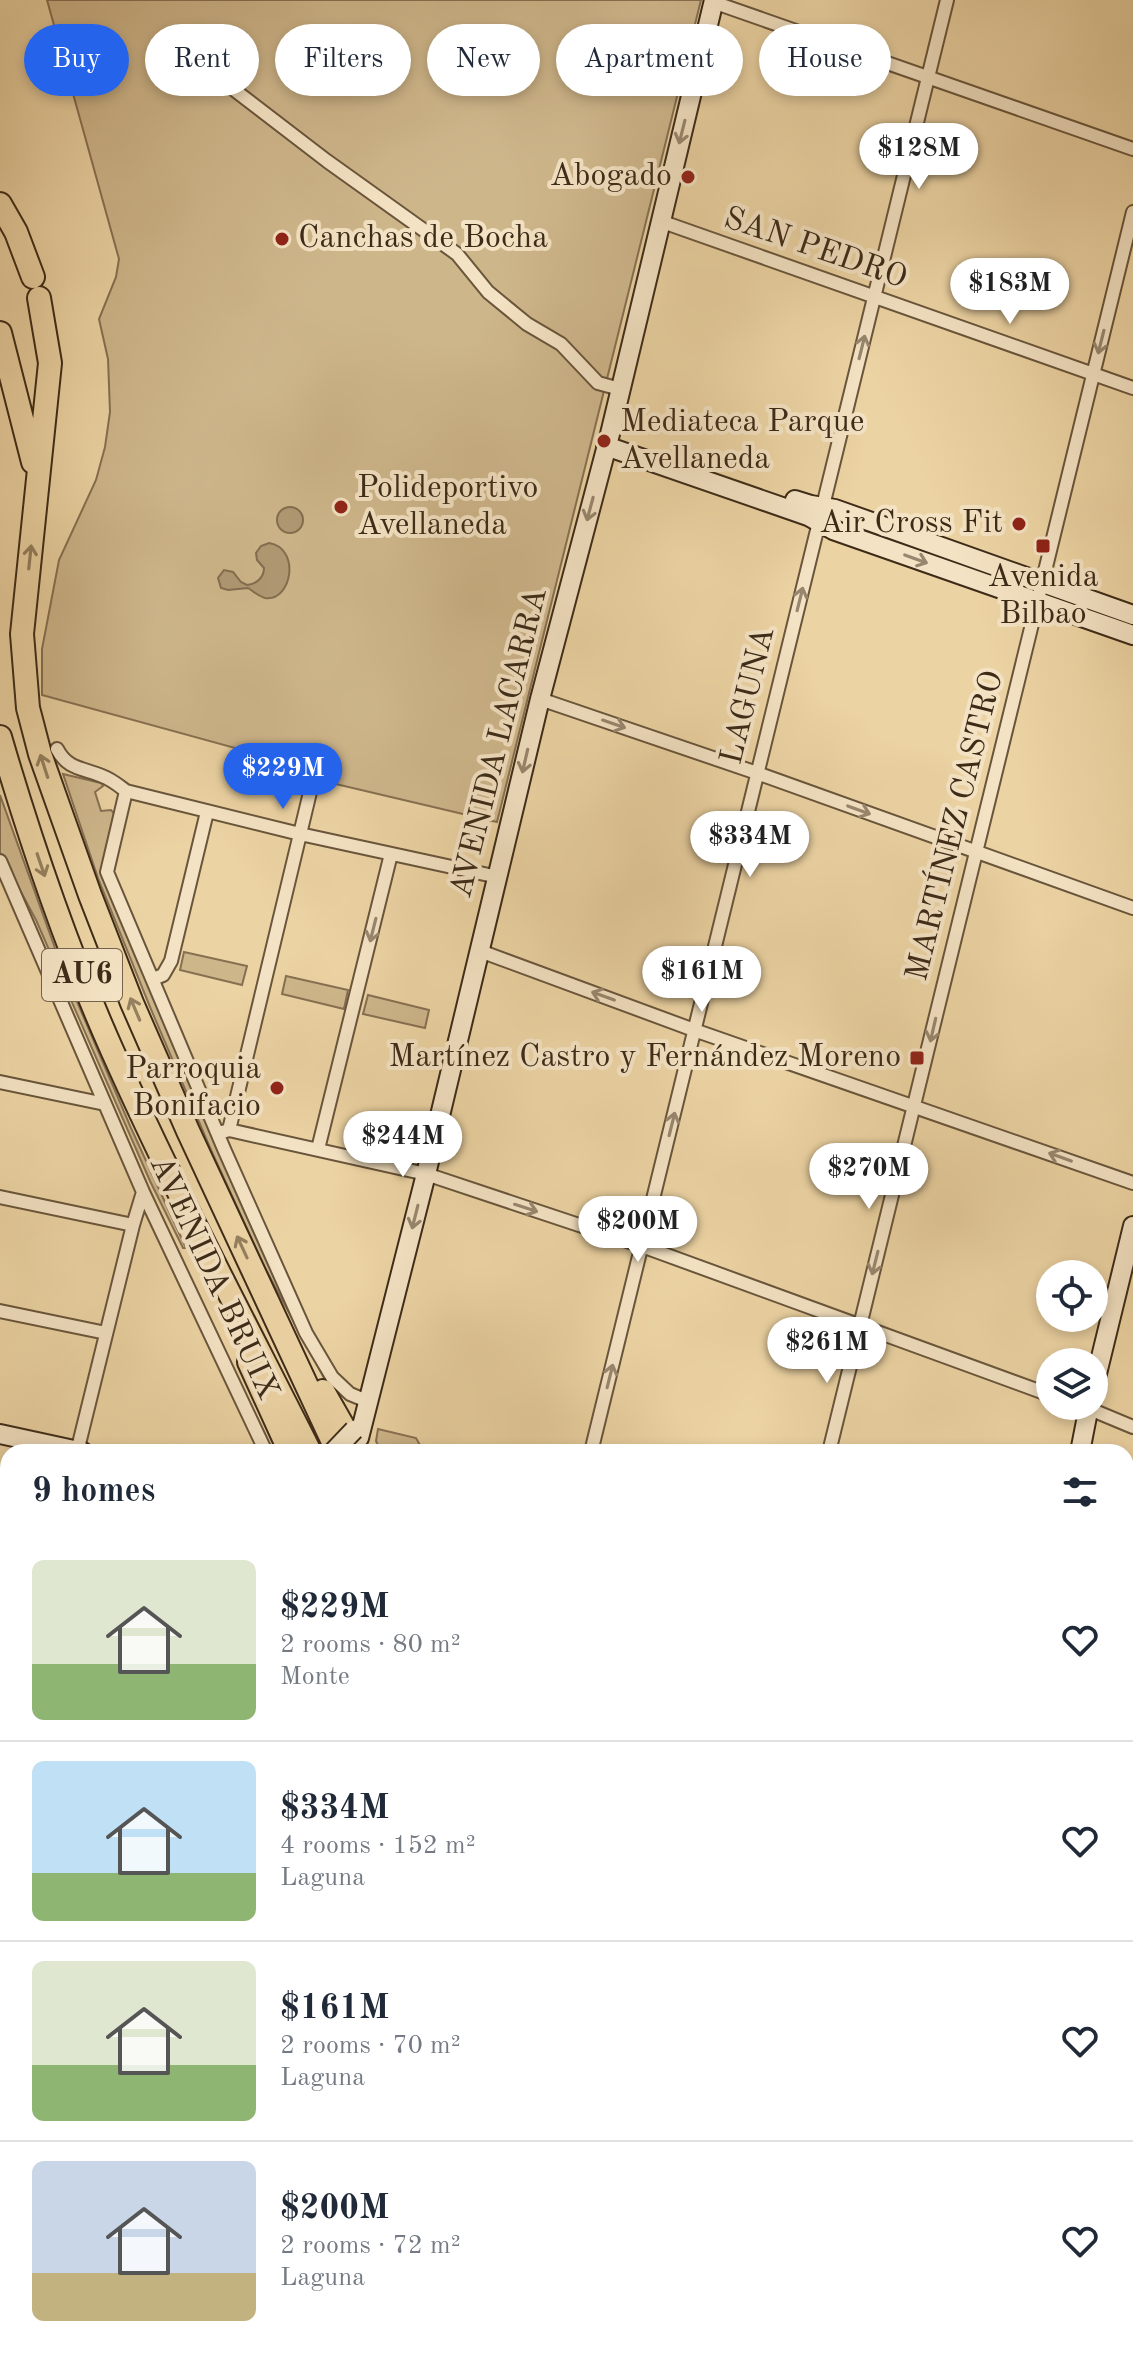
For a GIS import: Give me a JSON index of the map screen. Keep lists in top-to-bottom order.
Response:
{
  "streets": {
    "highway": ["AU6"],
    "street": [
      "SAN PEDRO",
      "LAGUNA",
      "AVENIDA LACARRA",
      "MARTÍNEZ CASTRO",
      "AVENIDA BRUIX"
    ]
  },
  "crossings": [
    ["SAN PEDRO", "LAGUNA"],
    ["SAN PEDRO", "AVENIDA LACARRA"],
    ["SAN PEDRO", "MARTÍNEZ CASTRO"],
    ["AVENIDA LACARRA", "AU6"]
  ],
  "one_way": ["LAGUNA", "AVENIDA LACARRA", "MARTÍNEZ CASTRO"],
  "places": {
    "other": [
      "Abogado",
      "Canchas de Bocha",
      "Mediateca Parque Avellaneda",
      "Polideportivo Avellaneda",
      "Air Cross Fit",
      "Parroquia Bonifacio"
    ],
    "transit": ["Avenida Bilbao", "Martínez Castro y Fernández Moreno"]
  },
  "page": {
    "chip": [
      "Buy",
      "Rent",
      "Filters",
      "New",
      "Apartment",
      "House"
    ],
    "price": [
      "$128M",
      "$183M",
      "$229M",
      "$334M",
      "$161M",
      "$244M",
      "$270M",
      "$200M",
      "$261M"
    ],
    "heading": "9 homes",
    "list": [
      {
        "name": "$229M",
        "note": "2 rooms · 80 m² · Monte"
      },
      {
        "name": "$334M",
        "note": "4 rooms · 152 m² · Laguna"
      },
      {
        "name": "$161M",
        "note": "2 rooms · 70 m² · Laguna"
      },
      {
        "name": "$200M",
        "note": "2 rooms · 72 m² · Laguna"
      }
    ]
  }
}
